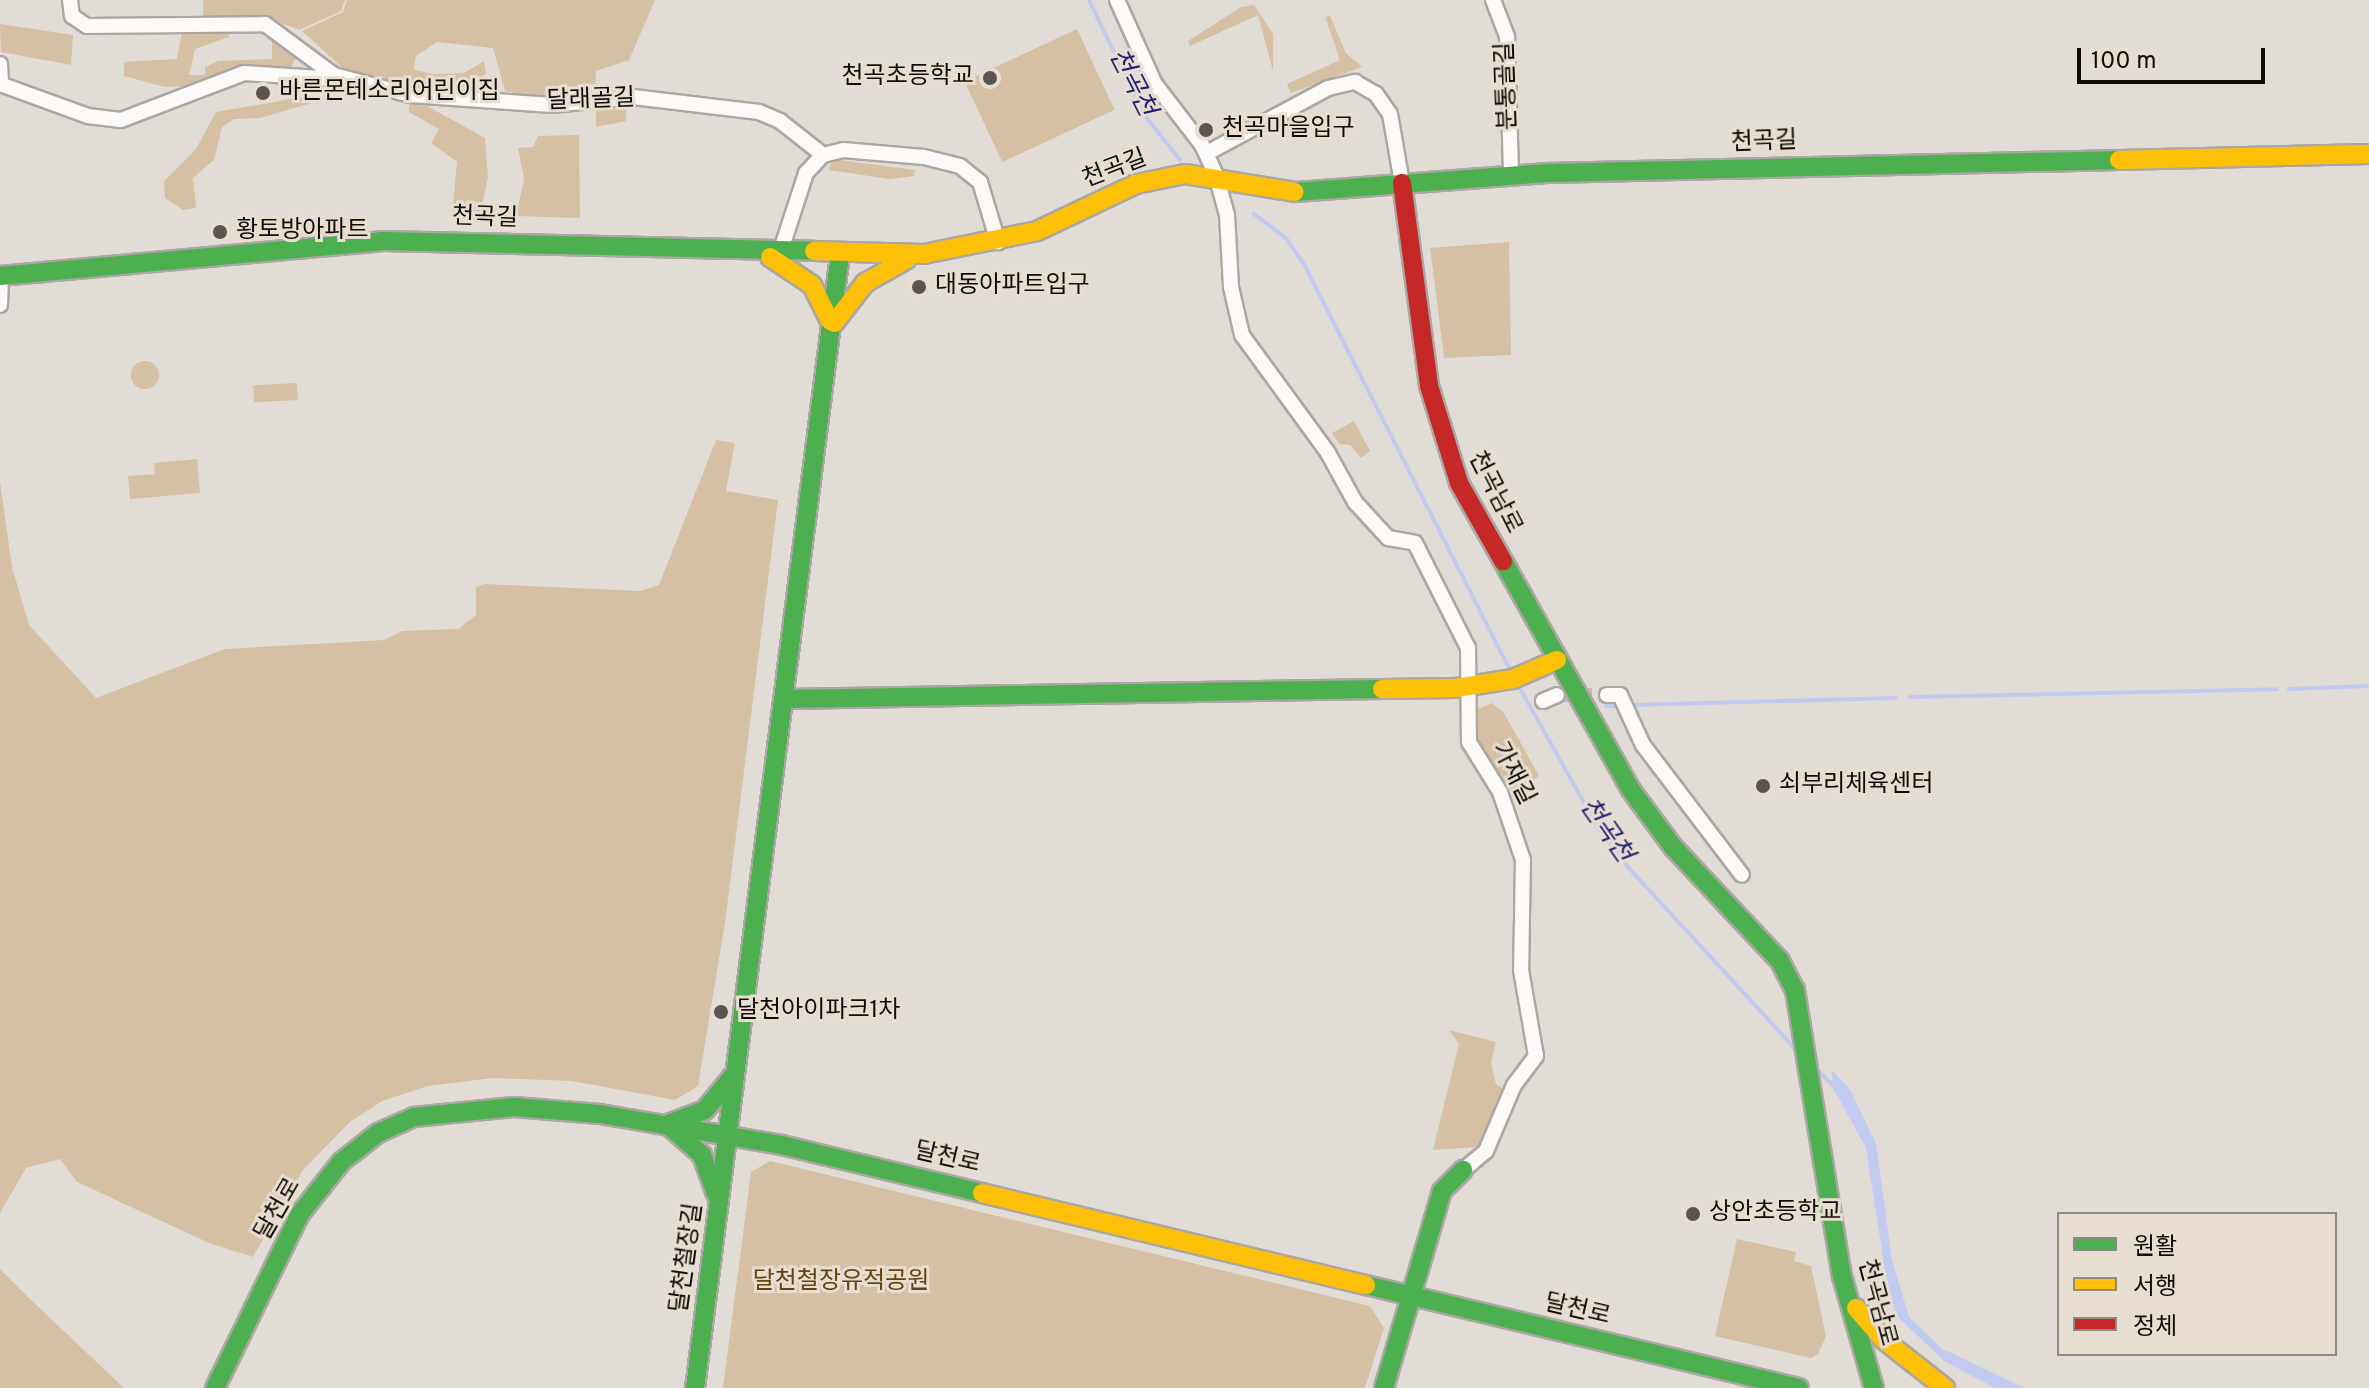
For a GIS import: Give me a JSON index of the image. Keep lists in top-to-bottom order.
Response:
{
  "streets": {
    "street": [
      "분통골길",
      "달래골길",
      "천곡길",
      "천곡남로",
      "가재길",
      "달천로",
      "달천철장길"
    ]
  },
  "crossings": [
    ["분통골길", "천곡길"],
    ["천곡길", "천곡남로"],
    ["천곡길", "가재길"],
    ["천곡길", "달천철장길"],
    ["가재길", "달천로"],
    ["달천로", "달천철장길"]
  ],
  "water": ["천곡천"],
  "parks": ["달천철장유적공원"],
  "places": [
    "천곡초등학교",
    "바른몬테소리어린이집",
    "천곡마을입구",
    "황토방아파트",
    "대동아파트입구",
    "쇠부리체육센터",
    "달천아이파크1차",
    "상안초등학교"
  ],
  "legend": ["원활", "서행", "정체"],
  "scale_bar": "100 m"
}
